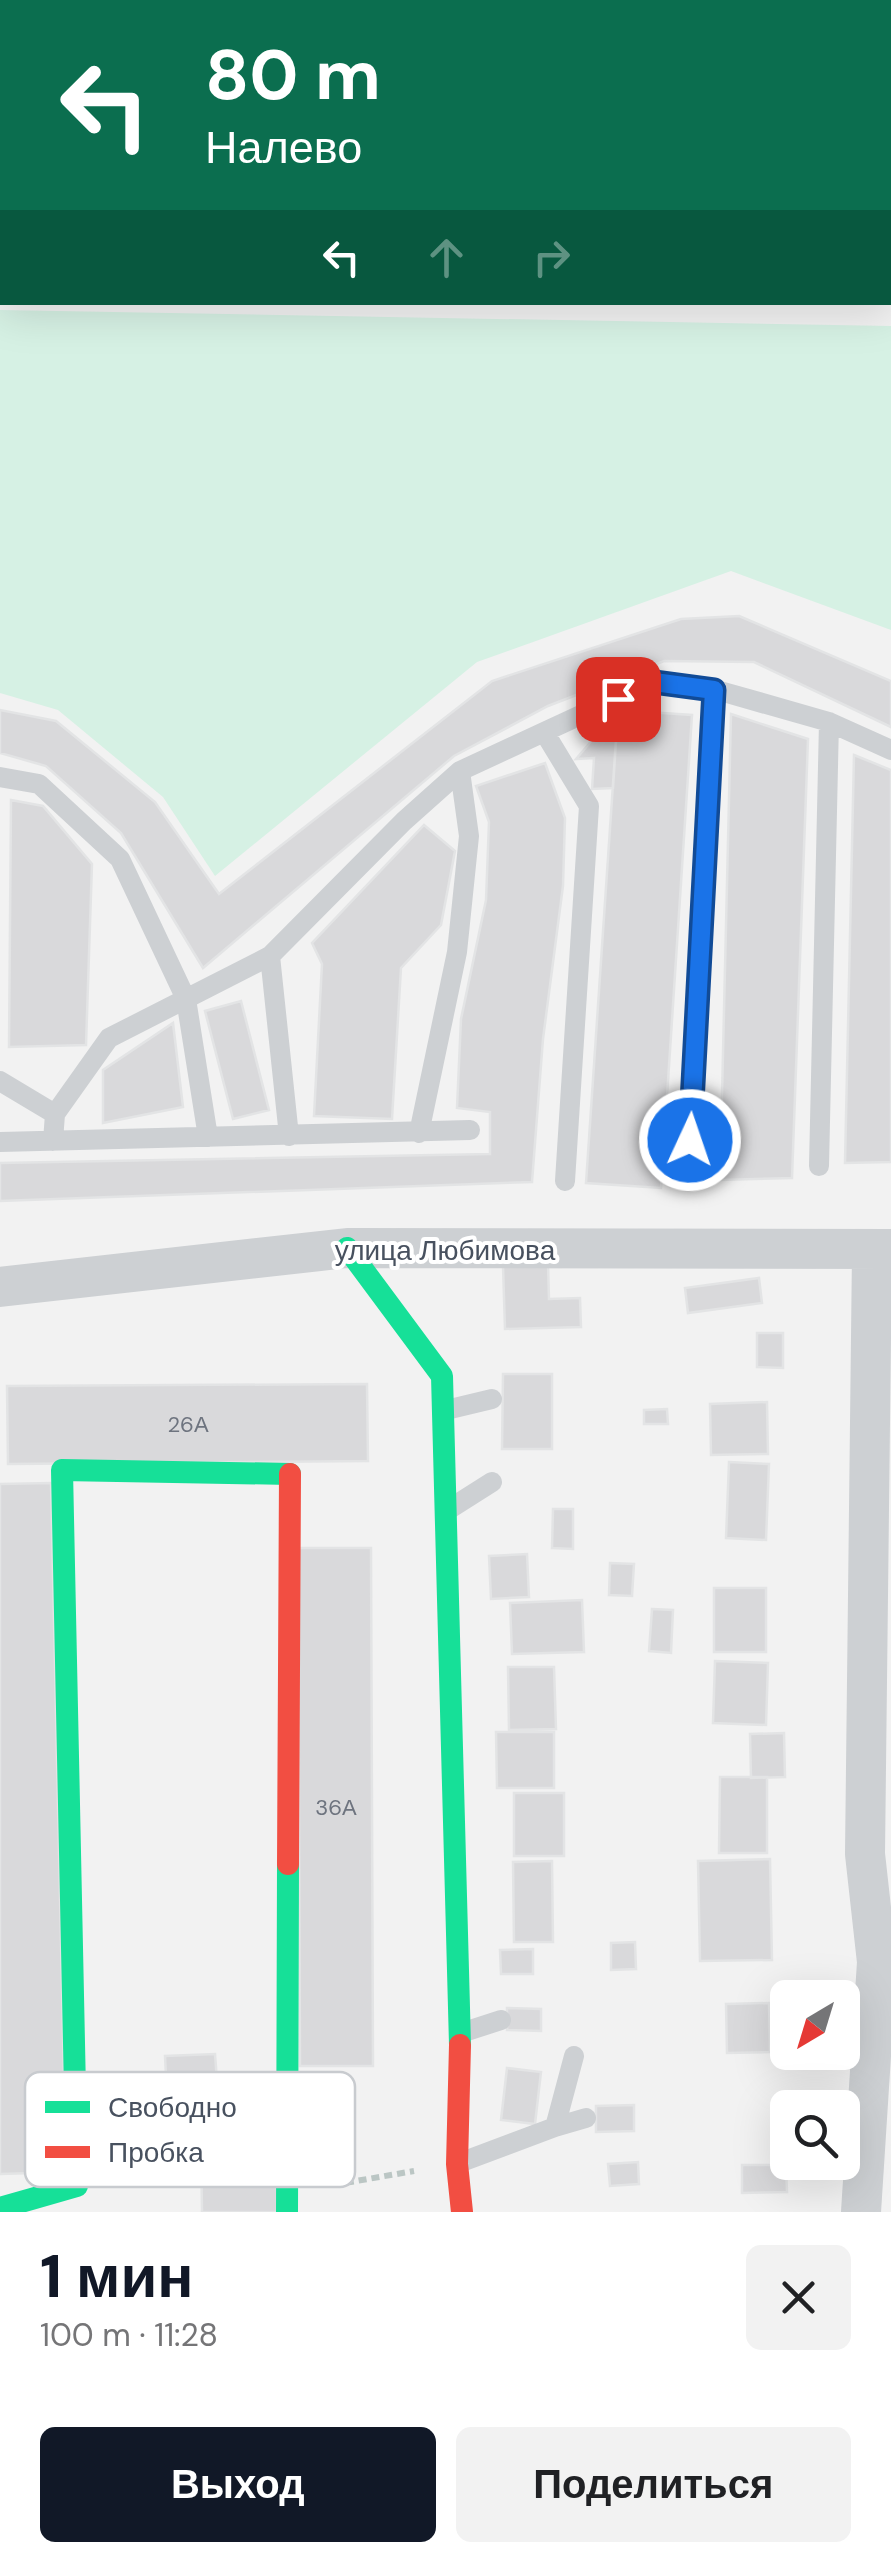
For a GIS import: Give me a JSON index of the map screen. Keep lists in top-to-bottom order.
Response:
{
  "streets": {
    "street": ["улица Любимова"]
  },
  "house_numbers": ["26А", "36А"],
  "legend": ["Свободно", "Пробка"],
  "north": "bottom left",
  "page": {
    "turn": ["80 m", "Налево"],
    "heading": ["1 мин", "100 m · 11:28"],
    "buttons": ["Выход", "Поделиться"]
  }
}
